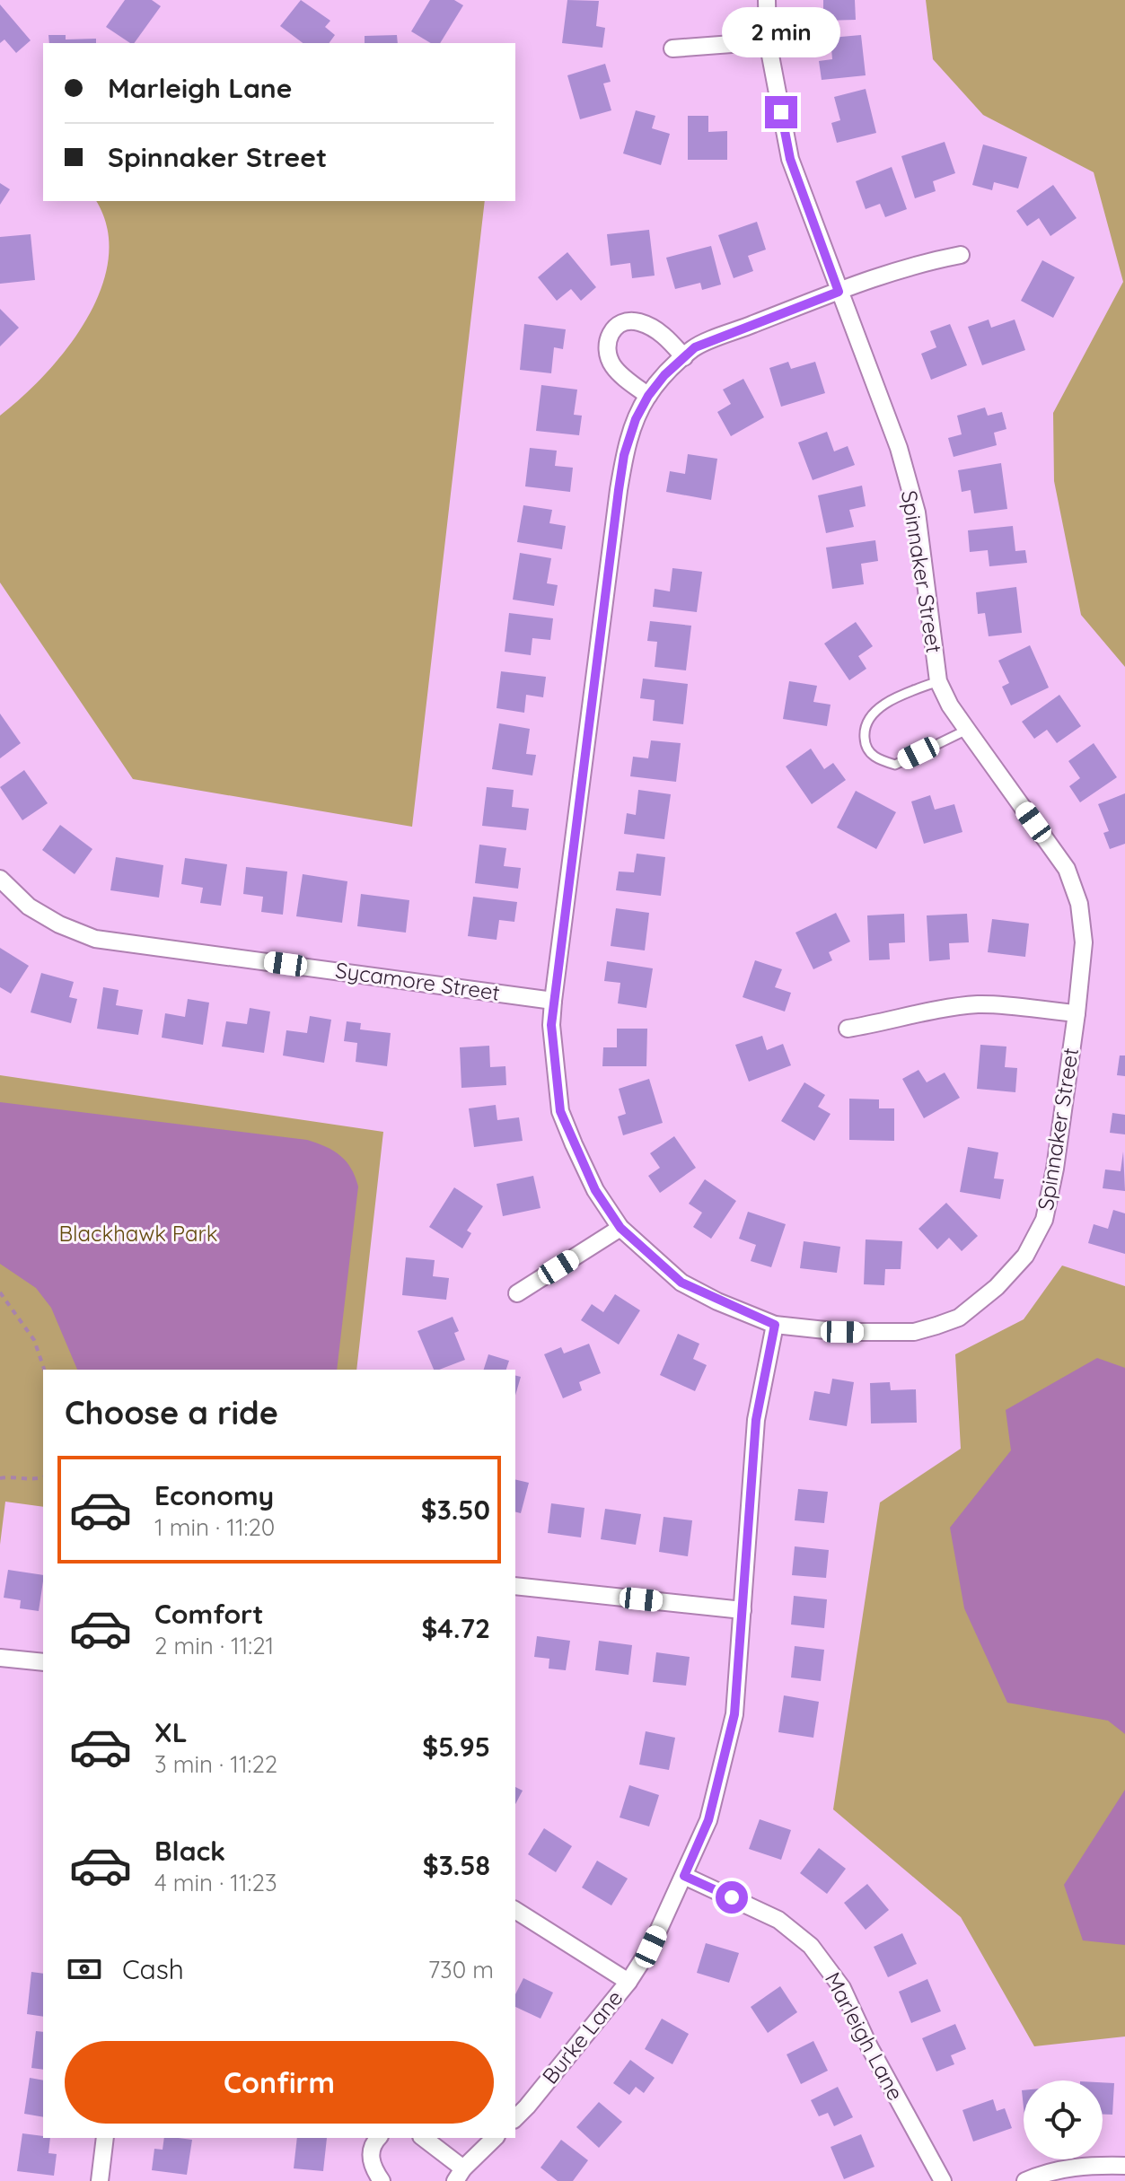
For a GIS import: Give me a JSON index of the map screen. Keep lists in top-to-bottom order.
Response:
{
  "streets": {
    "street": [
      "Spinnaker Street",
      "Sycamore Street",
      "Marleigh Lane",
      "Burke Lane"
    ]
  },
  "crossings": [
    ["Spinnaker Street", "Sycamore Street"],
    ["Spinnaker Street", "Burke Lane"],
    ["Marleigh Lane", "Burke Lane"]
  ],
  "parks": ["Blackhawk Park"],
  "page": {
    "bubble": "2 min",
    "banner": ["Marleigh Lane", "Spinnaker Street"],
    "heading": "Choose a ride",
    "list": [
      {
        "name": "Economy",
        "note": "1 min · 11:20",
        "value": "$3.50"
      },
      {
        "name": "Comfort",
        "note": "2 min · 11:21",
        "value": "$4.72"
      },
      {
        "name": "XL",
        "note": "3 min · 11:22",
        "value": "$5.95"
      },
      {
        "name": "Black",
        "note": "4 min · 11:23",
        "value": "$3.58"
      }
    ],
    "pay": ["Cash", "730 m"],
    "buttons": "Confirm"
  }
}
